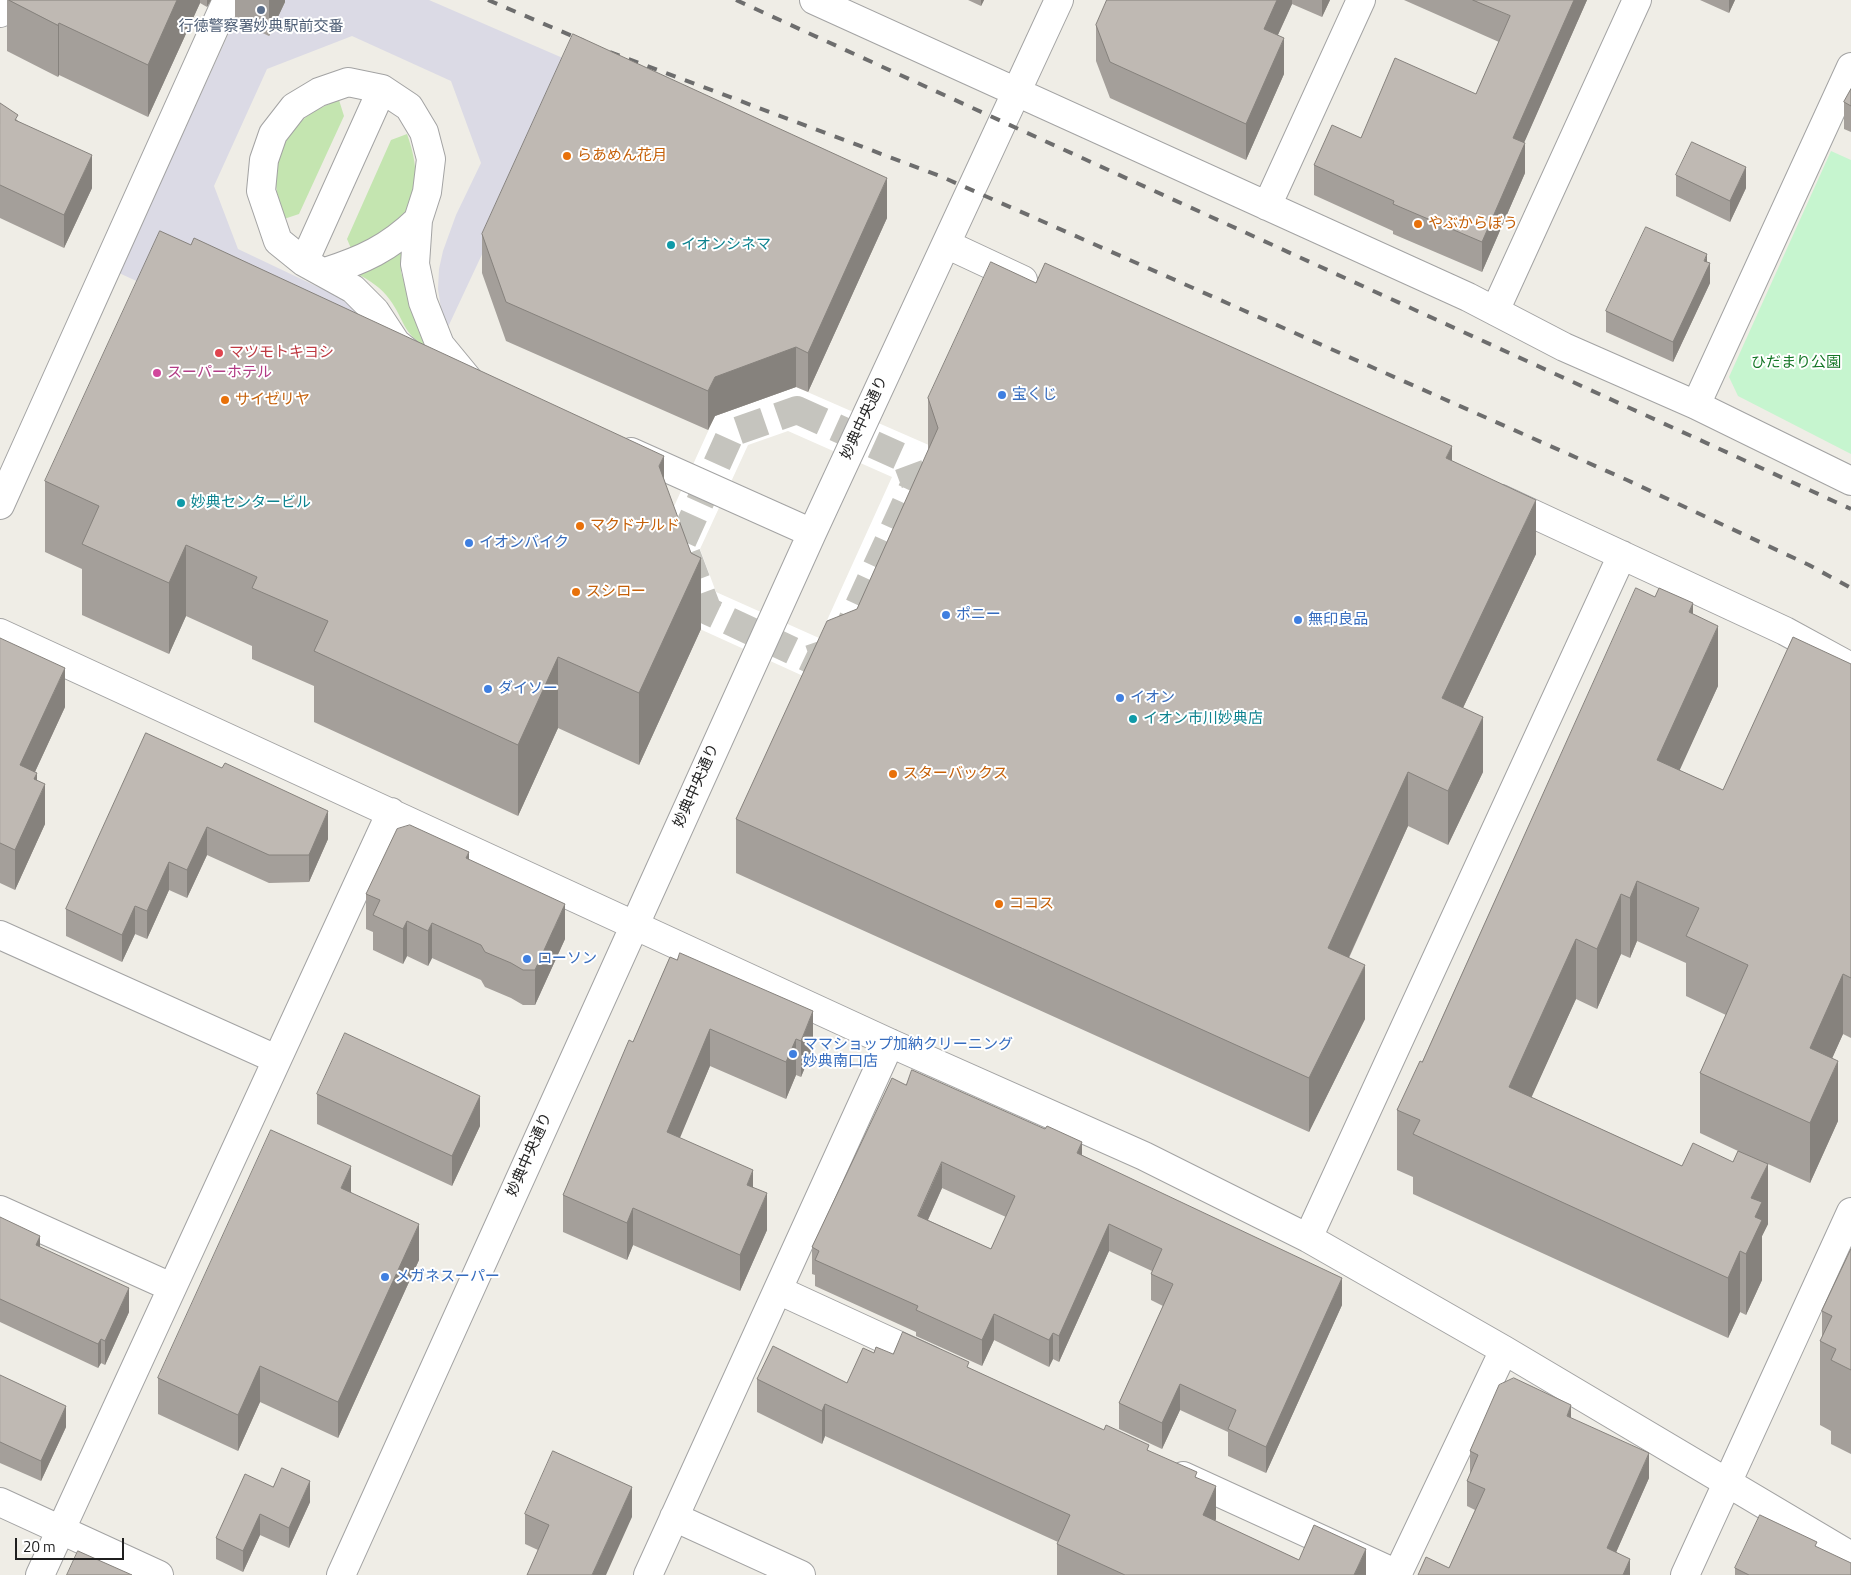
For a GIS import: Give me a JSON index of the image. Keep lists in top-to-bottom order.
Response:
{
  "streets": {
    "street": ["妙典中央通り"]
  },
  "parks": ["ひだまり公園"],
  "places": [
    "行徳警察署妙典駅前交番",
    "らあめん花月",
    "やぶからぼう",
    "イオンシネマ",
    "マツモトキヨシ",
    "スーパーホテル",
    "宝くじ",
    "サイゼリヤ",
    "妙典センタービル",
    "マクドナルド",
    "イオンバイク",
    "スシロー",
    "ポニー",
    "無印良品",
    "ダイソー",
    "イオン",
    "イオン市川妙典店",
    "スターバックス",
    "ココス",
    "ローソン",
    "ママショップ加納クリーニング 妙典南口店",
    "メガネスーパー"
  ],
  "scale_bar": "20 m"
}
